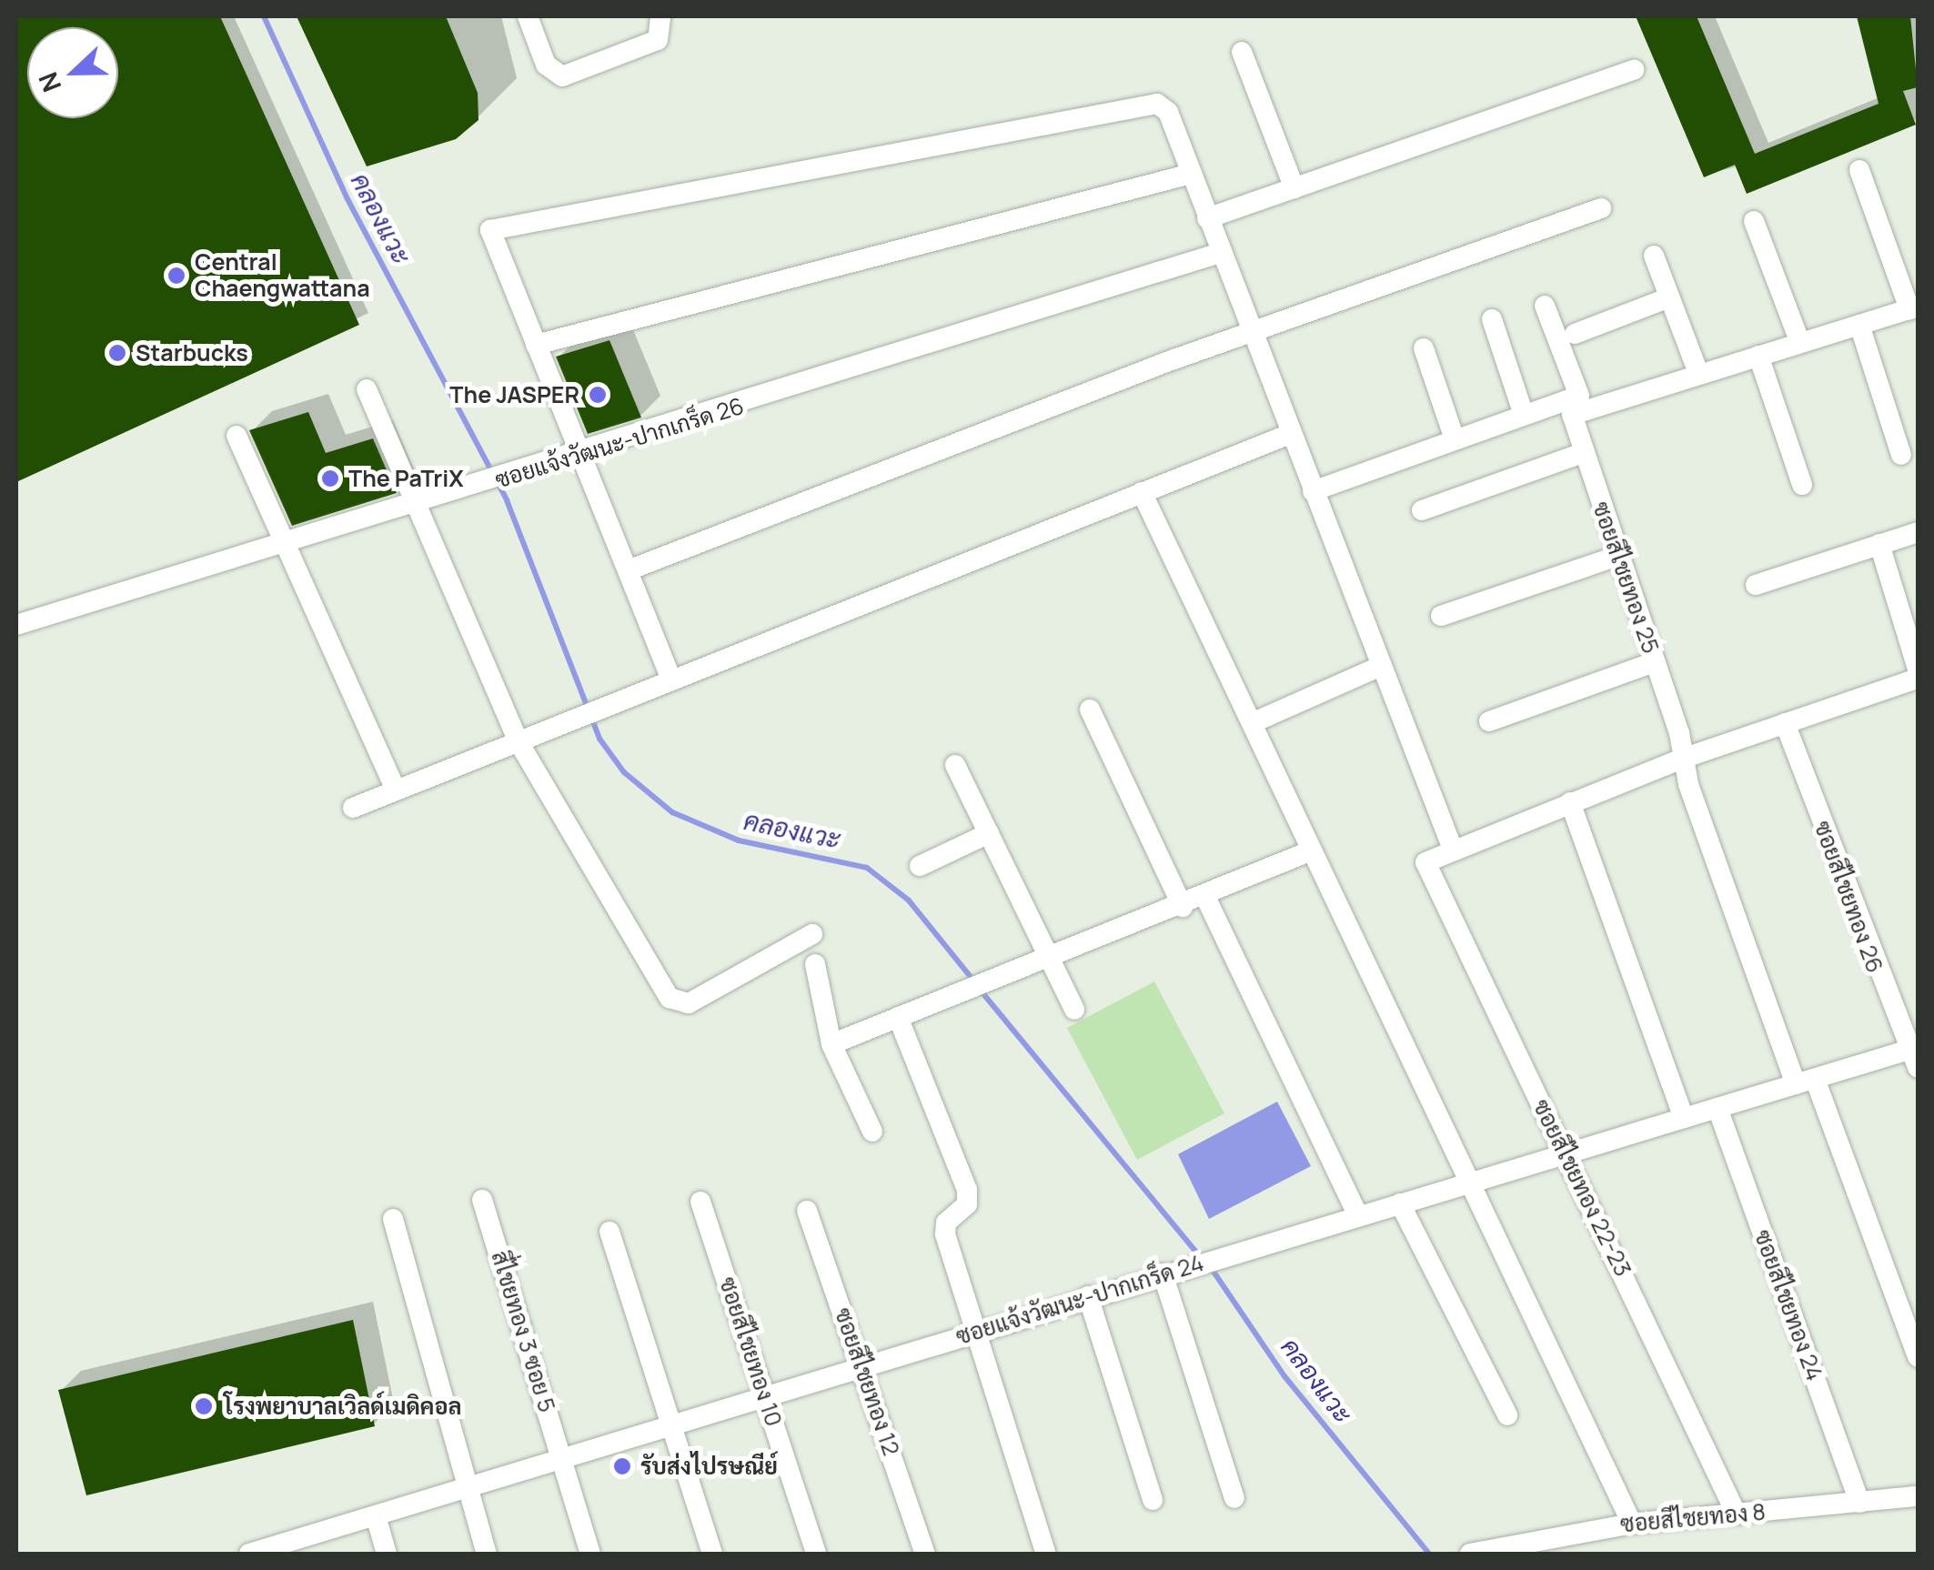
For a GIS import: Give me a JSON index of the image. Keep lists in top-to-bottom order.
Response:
{
  "streets": {
    "street": [
      "ซอยแจ้งวัฒนะ-ปากเกร็ด 26",
      "ซอยสีไชยทอง 25",
      "ซอยสีไชยทอง 26",
      "ซอยสีไชยทอง 22-23",
      "ซอยแจ้งวัฒนะ-ปากเกร็ด 24",
      "ซอยสีไชยทอง 24",
      "สี่ไชยทอง 3 ซอย 5",
      "ซอยสีไชยทอง 10",
      "ซอยสีไชยทอง 12",
      "ซอยสีไชยทอง 8"
    ]
  },
  "crossings": [
    ["ซอยสีไชยทอง 25", "ซอยแจ้งวัฒนะ-ปากเกร็ด 24"],
    ["ซอยสีไชยทอง 26", "ซอยแจ้งวัฒนะ-ปากเกร็ด 24"],
    ["ซอยสีไชยทอง 22-23", "ซอยแจ้งวัฒนะ-ปากเกร็ด 24"],
    ["ซอยสีไชยทอง 22-23", "ซอยสีไชยทอง 8"],
    ["ซอยแจ้งวัฒนะ-ปากเกร็ด 24", "ซอยสีไชยทอง 24"],
    ["ซอยแจ้งวัฒนะ-ปากเกร็ด 24", "สี่ไชยทอง 3 ซอย 5"],
    ["ซอยแจ้งวัฒนะ-ปากเกร็ด 24", "ซอยสีไชยทอง 10"],
    ["ซอยแจ้งวัฒนะ-ปากเกร็ด 24", "ซอยสีไชยทอง 12"],
    ["ซอยสีไชยทอง 24", "ซอยสีไชยทอง 8"]
  ],
  "water": ["คลองแวะ"],
  "places": [
    "Central Chaengwattana",
    "Starbucks",
    "The JASPER",
    "The PaTriX",
    "โรงพยาบาลเวิลด์เมดิคอล",
    "รับส่งไปรษณีย์"
  ],
  "north": "left"
}
